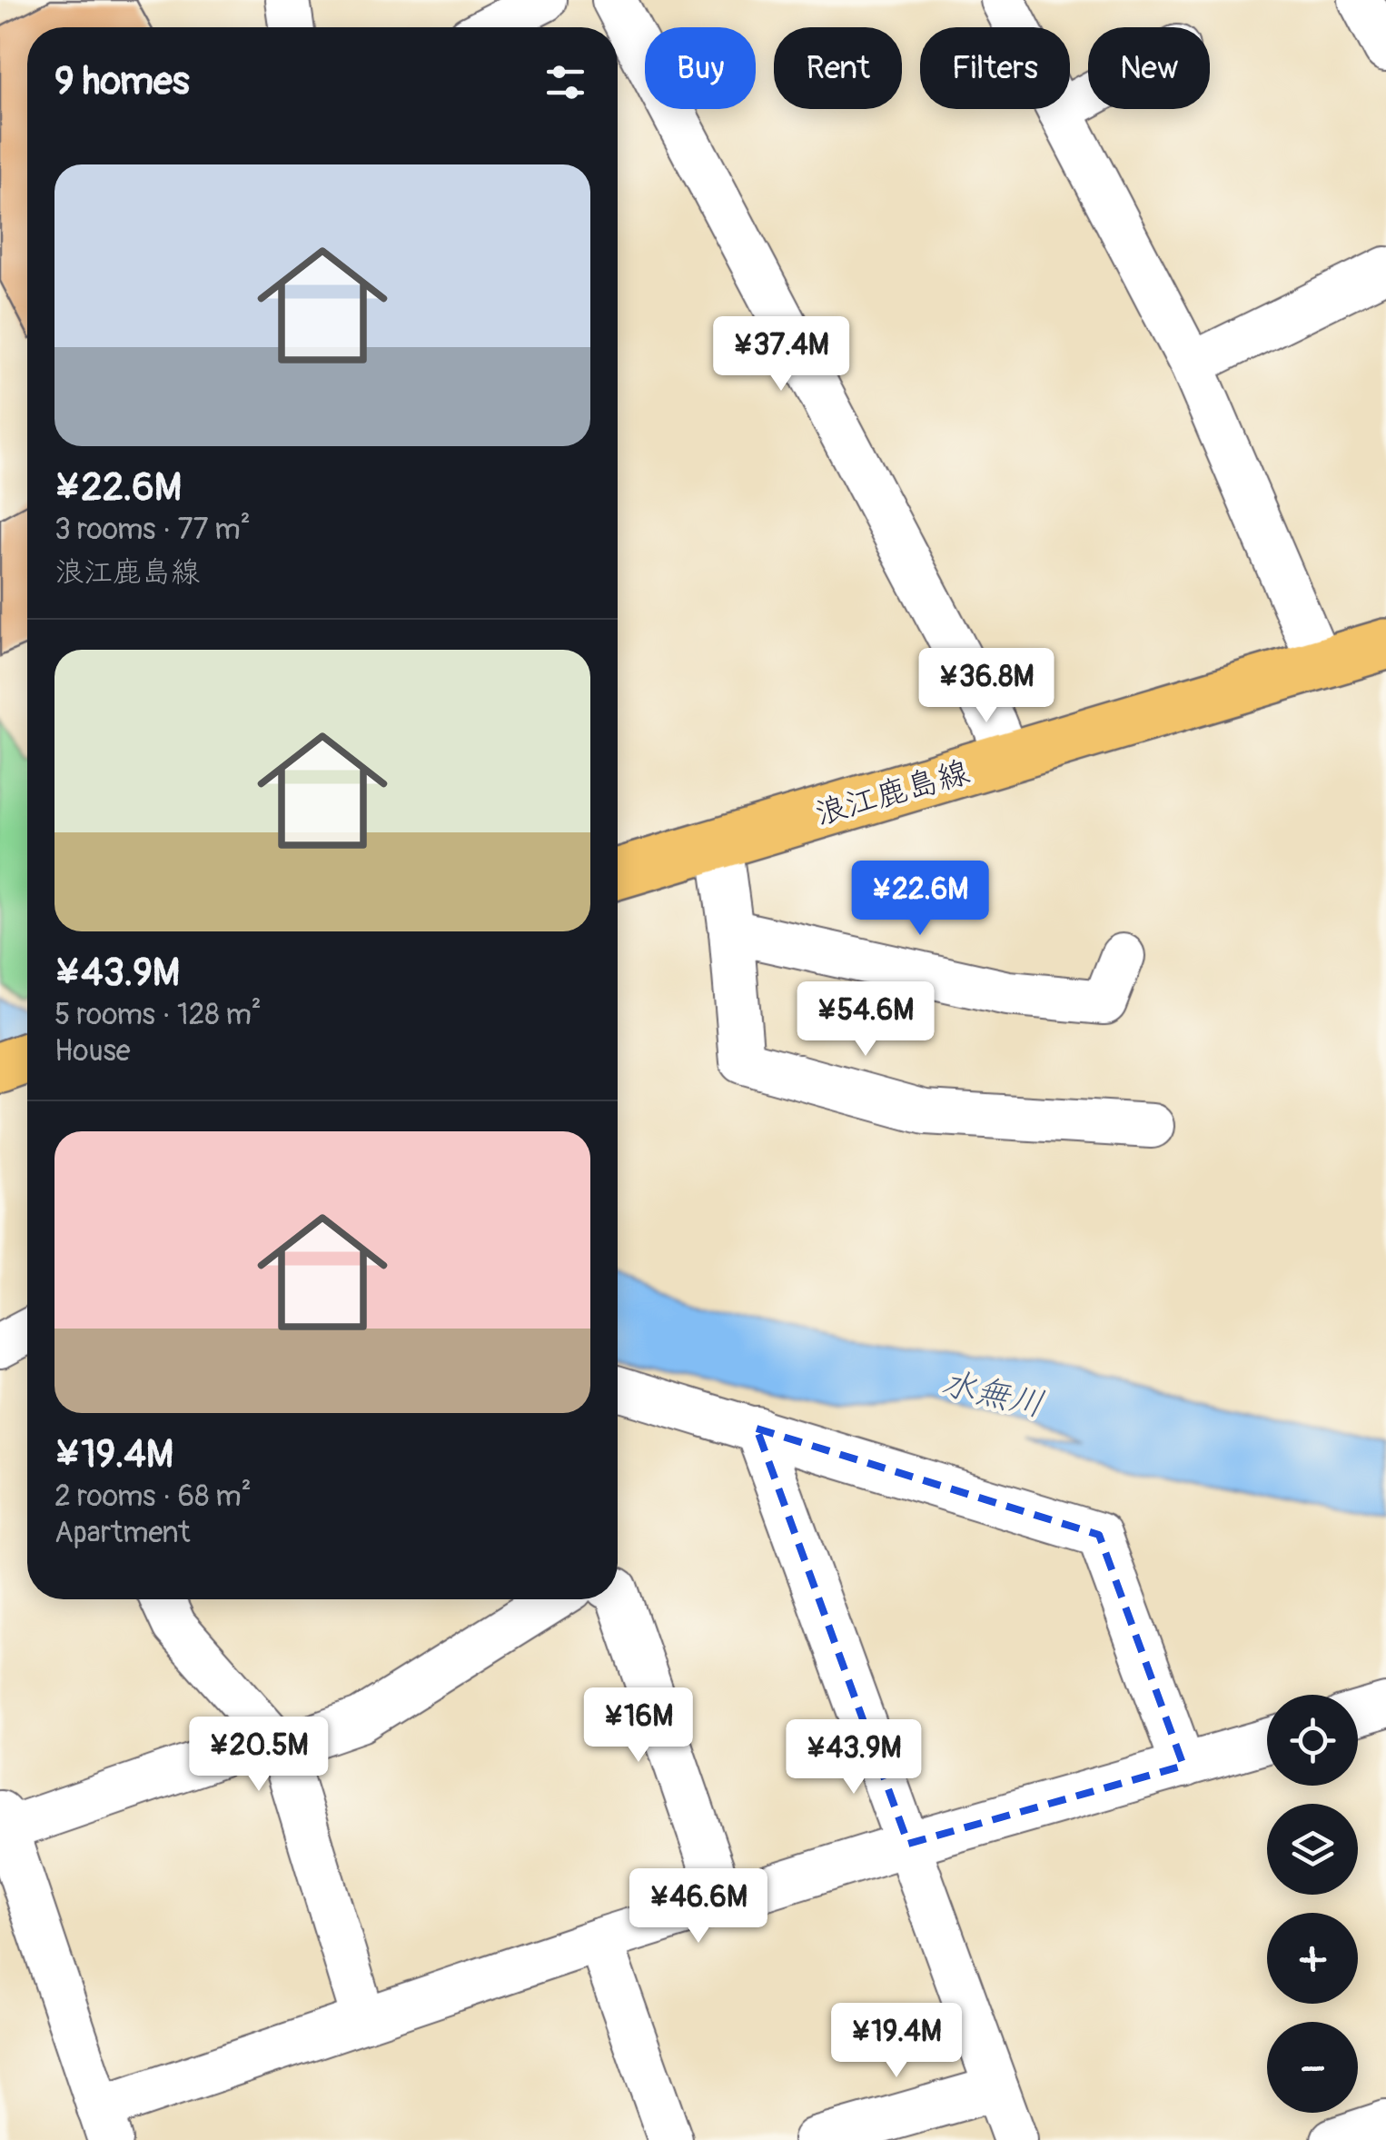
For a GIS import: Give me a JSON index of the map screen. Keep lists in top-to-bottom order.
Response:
{
  "streets": {
    "main road": ["浪江鹿島線"]
  },
  "water": ["水無川"],
  "page": {
    "chip": [
      "Buy",
      "Rent",
      "Filters",
      "New"
    ],
    "heading": "9 homes",
    "list": [
      {
        "name": "¥22.6M",
        "note": "3 rooms · 77 m² · 浪江鹿島線"
      },
      {
        "name": "¥43.9M",
        "note": "5 rooms · 128 m² · House"
      },
      {
        "name": "¥19.4M",
        "note": "2 rooms · 68 m² · Apartment"
      }
    ],
    "price": [
      "¥37.4M",
      "¥36.8M",
      "¥22.6M",
      "¥54.6M",
      "¥16M",
      "¥20.5M",
      "¥43.9M",
      "¥46.6M",
      "¥19.4M"
    ],
    "map_buttons": ["+", "−"]
  }
}
